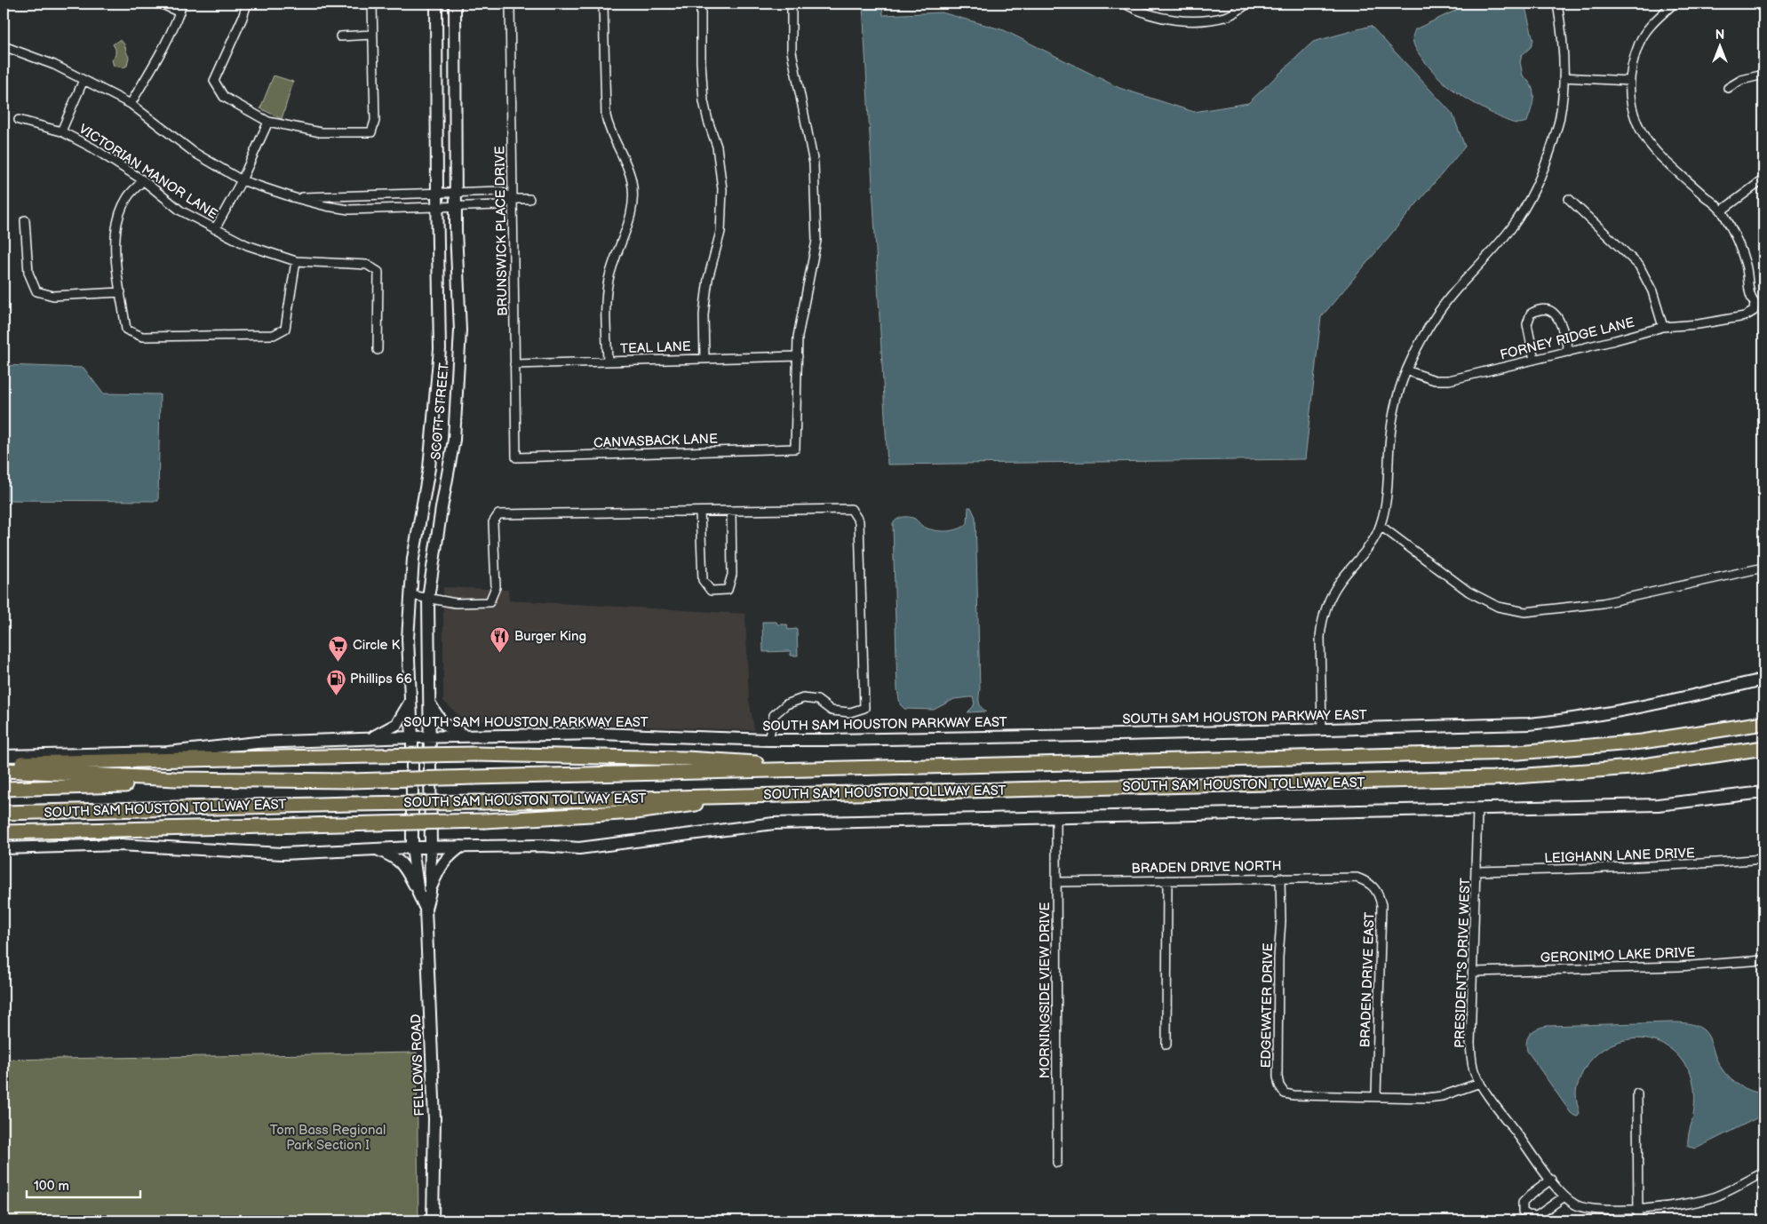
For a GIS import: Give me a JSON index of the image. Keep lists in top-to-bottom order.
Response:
{
  "streets": {
    "highway": ["SOUTH SAM HOUSTON TOLLWAY EAST"],
    "main road": ["SCOTT STREET", "SOUTH SAM HOUSTON PARKWAY EAST", "FELLOWS ROAD"],
    "street": [
      "VICTORIAN MANOR LANE",
      "BRUNSWICK PLACE DRIVE",
      "FORNEY RIDGE LANE",
      "TEAL LANE",
      "CANVASBACK LANE",
      "LEIGHANN LANE DRIVE",
      "BRADEN DRIVE NORTH",
      "GERONIMO LAKE DRIVE",
      "PRESIDENT'S DRIVE WEST",
      "BRADEN DRIVE EAST",
      "MORNINGSIDE VIEW DRIVE",
      "EDGEWATER DRIVE"
    ]
  },
  "crossings": [
    ["BRUNSWICK PLACE DRIVE", "TEAL LANE"],
    ["BRUNSWICK PLACE DRIVE", "CANVASBACK LANE"],
    ["TEAL LANE", "CANVASBACK LANE"],
    ["SCOTT STREET", "SOUTH SAM HOUSTON PARKWAY EAST"],
    ["SCOTT STREET", "FELLOWS ROAD"],
    ["LEIGHANN LANE DRIVE", "PRESIDENT'S DRIVE WEST"],
    ["BRADEN DRIVE NORTH", "BRADEN DRIVE EAST"],
    ["BRADEN DRIVE NORTH", "MORNINGSIDE VIEW DRIVE"],
    ["BRADEN DRIVE NORTH", "EDGEWATER DRIVE"],
    ["GERONIMO LAKE DRIVE", "PRESIDENT'S DRIVE WEST"],
    ["PRESIDENT'S DRIVE WEST", "EDGEWATER DRIVE"],
    ["BRADEN DRIVE EAST", "EDGEWATER DRIVE"]
  ],
  "parks": ["Tom Bass Regional Park Section I"],
  "places": {
    "restaurant": ["Burger King"],
    "supermarket": ["Circle K"],
    "fuel station": ["Phillips 66"]
  },
  "scale_bar": "100 m",
  "north": "top"
}
